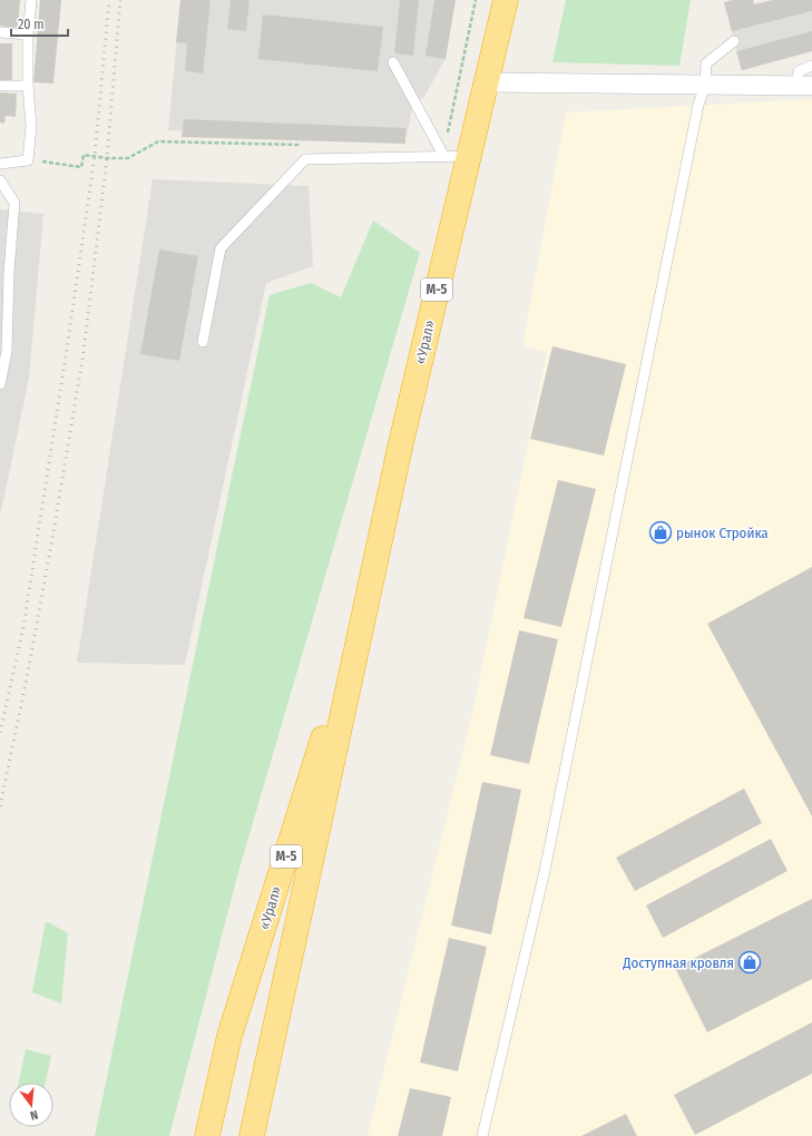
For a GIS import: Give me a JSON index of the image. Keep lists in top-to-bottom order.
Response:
{
  "streets": {
    "highway": ["М-5", "«Урал»"]
  },
  "places": {
    "shop": ["рынок Стройка", "Доступная кровля"]
  },
  "scale_bar": "20 m",
  "north": "bottom"
}
